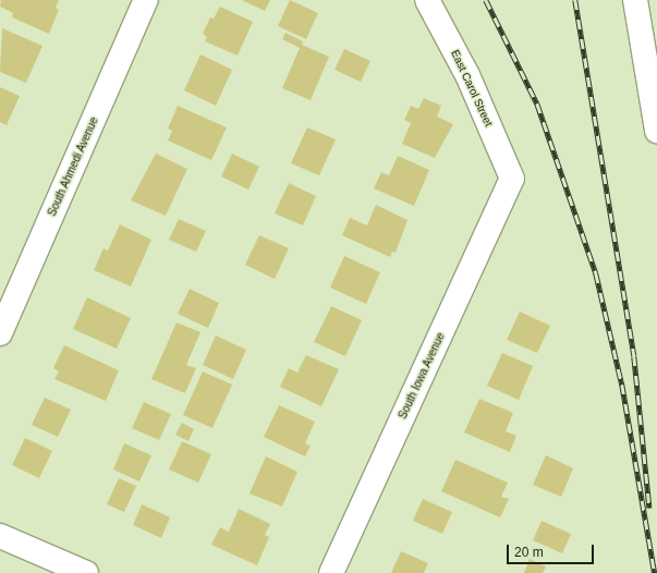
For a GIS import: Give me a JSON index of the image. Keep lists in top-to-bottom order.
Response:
{
  "streets": {
    "street": ["East Carol Street", "South Ahmedi Avenue", "South Iowa Avenue"]
  },
  "crossings": [
    ["East Carol Street", "South Iowa Avenue"]
  ],
  "scale_bar": "20 m"
}
